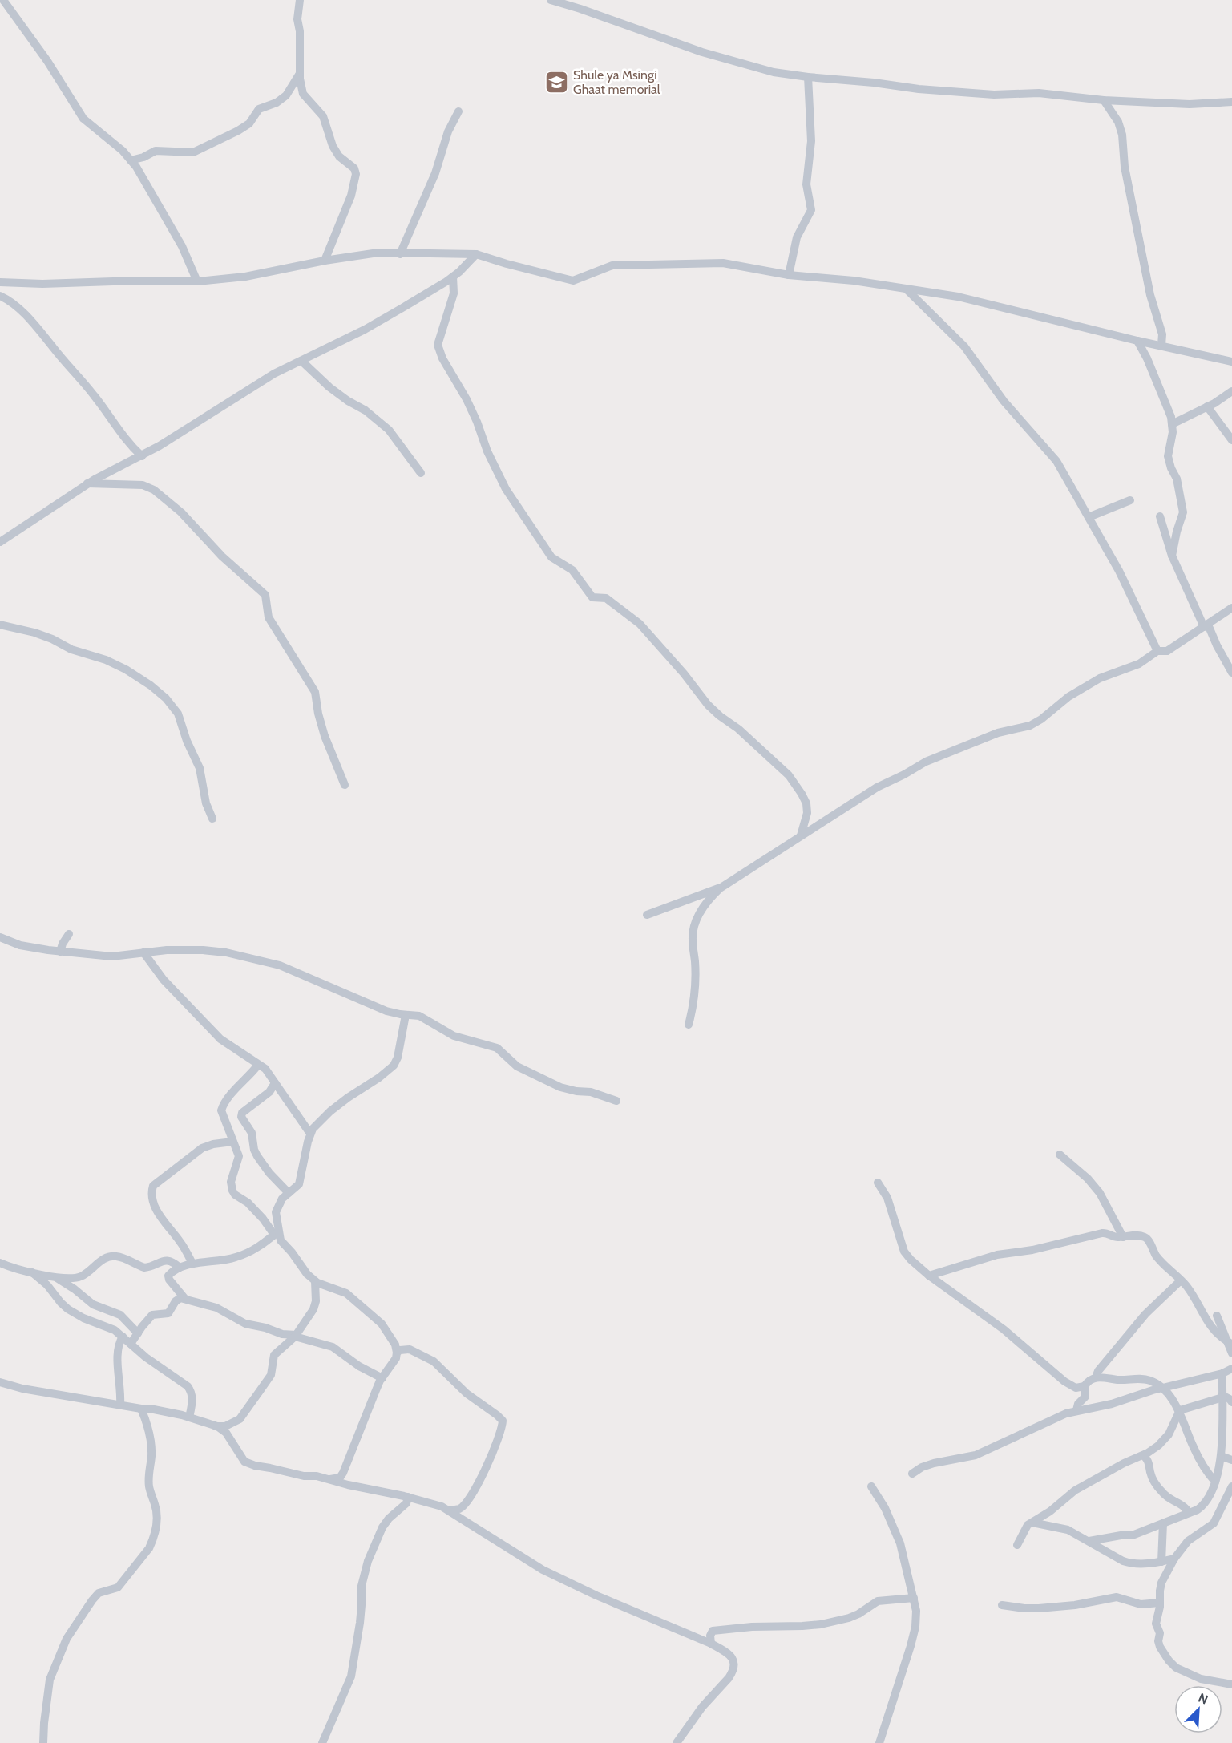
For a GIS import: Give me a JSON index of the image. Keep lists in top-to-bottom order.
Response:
{
  "places": {
    "school or university": ["Shule ya Msingi Ghaat memorial"]
  },
  "north": "top right"
}
